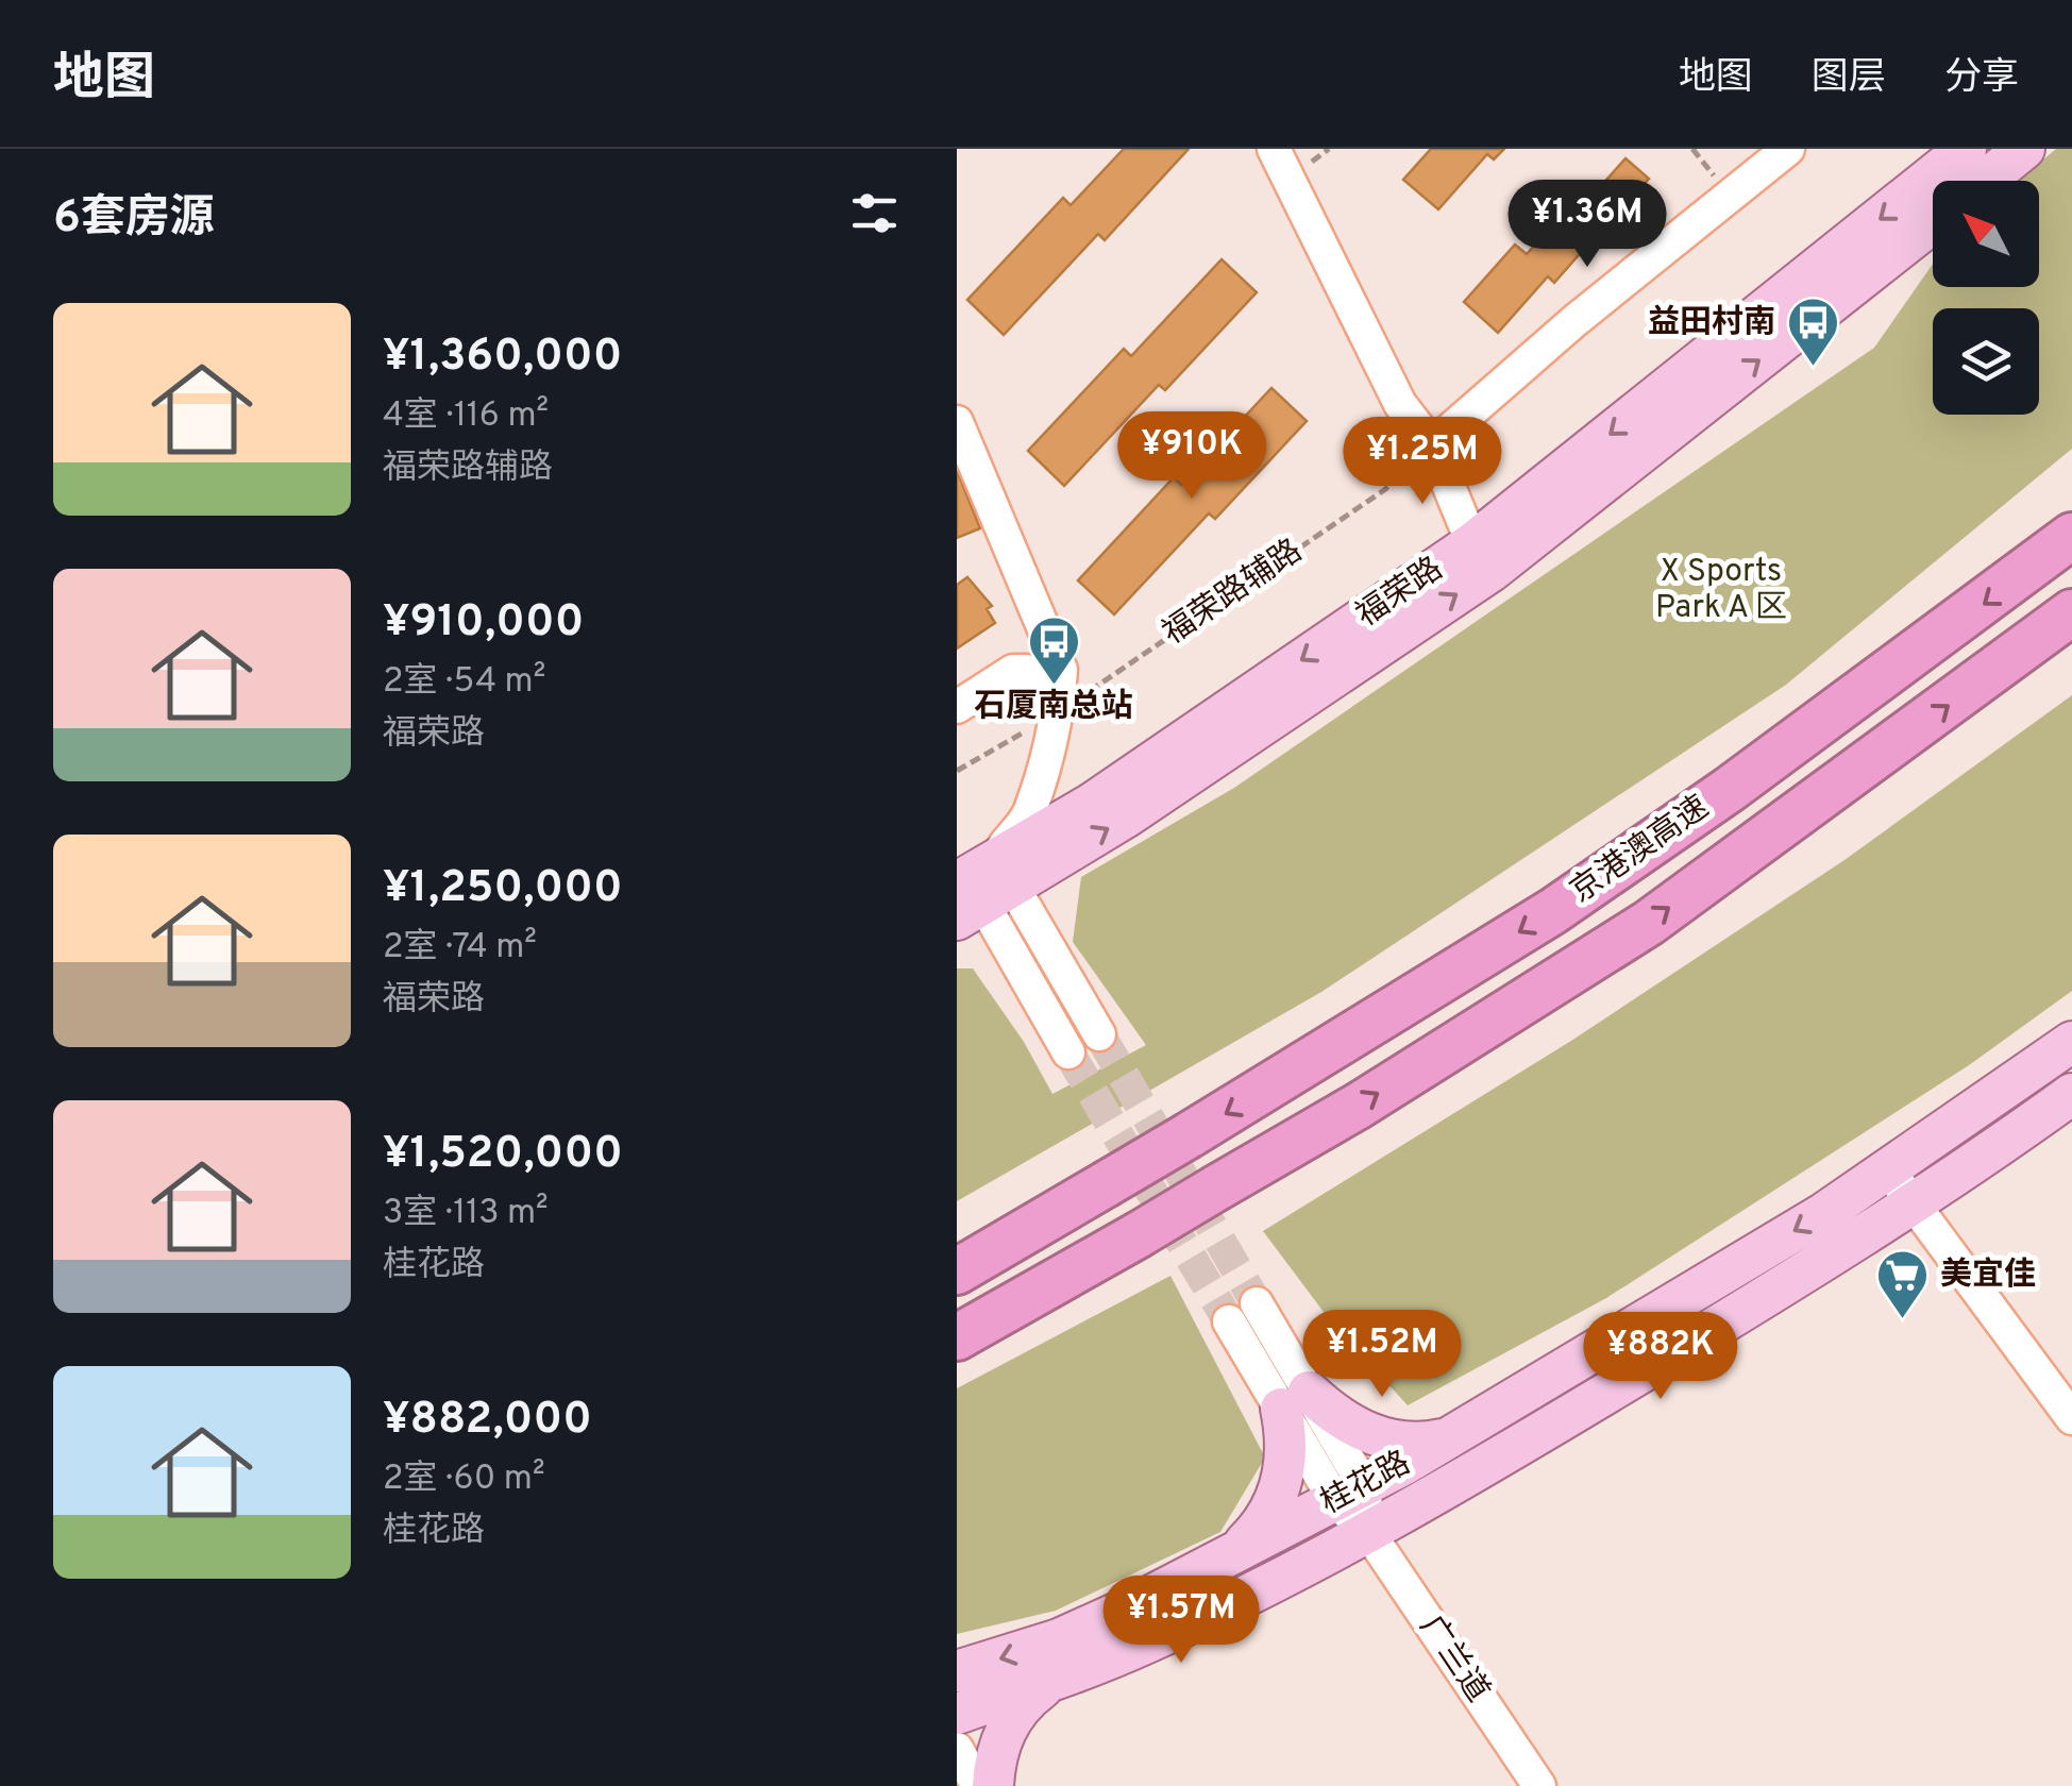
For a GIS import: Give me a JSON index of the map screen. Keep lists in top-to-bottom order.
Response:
{
  "streets": {
    "highway": ["京港澳高速"],
    "main road": ["福荣路", "桂花路"],
    "street": ["广兰道"],
    "path": ["福荣路辅路"]
  },
  "crossings": [
    ["桂花路", "广兰道"]
  ],
  "parks": ["X Sports Park A 区"],
  "places": {
    "bus stop": ["益田村南", "石厦南总站"],
    "supermarket": ["美宜佳"]
  },
  "north": "top left",
  "page": {
    "header": "地图",
    "nav": ["地图", "图层", "分享"],
    "heading": "6套房源",
    "price": [
      "¥1.36M",
      "¥910K",
      "¥1.25M",
      "¥1.52M",
      "¥882K",
      "¥1.57M"
    ],
    "list": [
      {
        "name": "¥1,360,000",
        "note": "4室 · 116 m² · 福荣路辅路"
      },
      {
        "name": "¥910,000",
        "note": "2室 · 54 m² · 福荣路"
      },
      {
        "name": "¥1,250,000",
        "note": "2室 · 74 m² · 福荣路"
      },
      {
        "name": "¥1,520,000",
        "note": "3室 · 113 m² · 桂花路"
      },
      {
        "name": "¥882,000",
        "note": "2室 · 60 m² · 桂花路"
      }
    ]
  }
}
